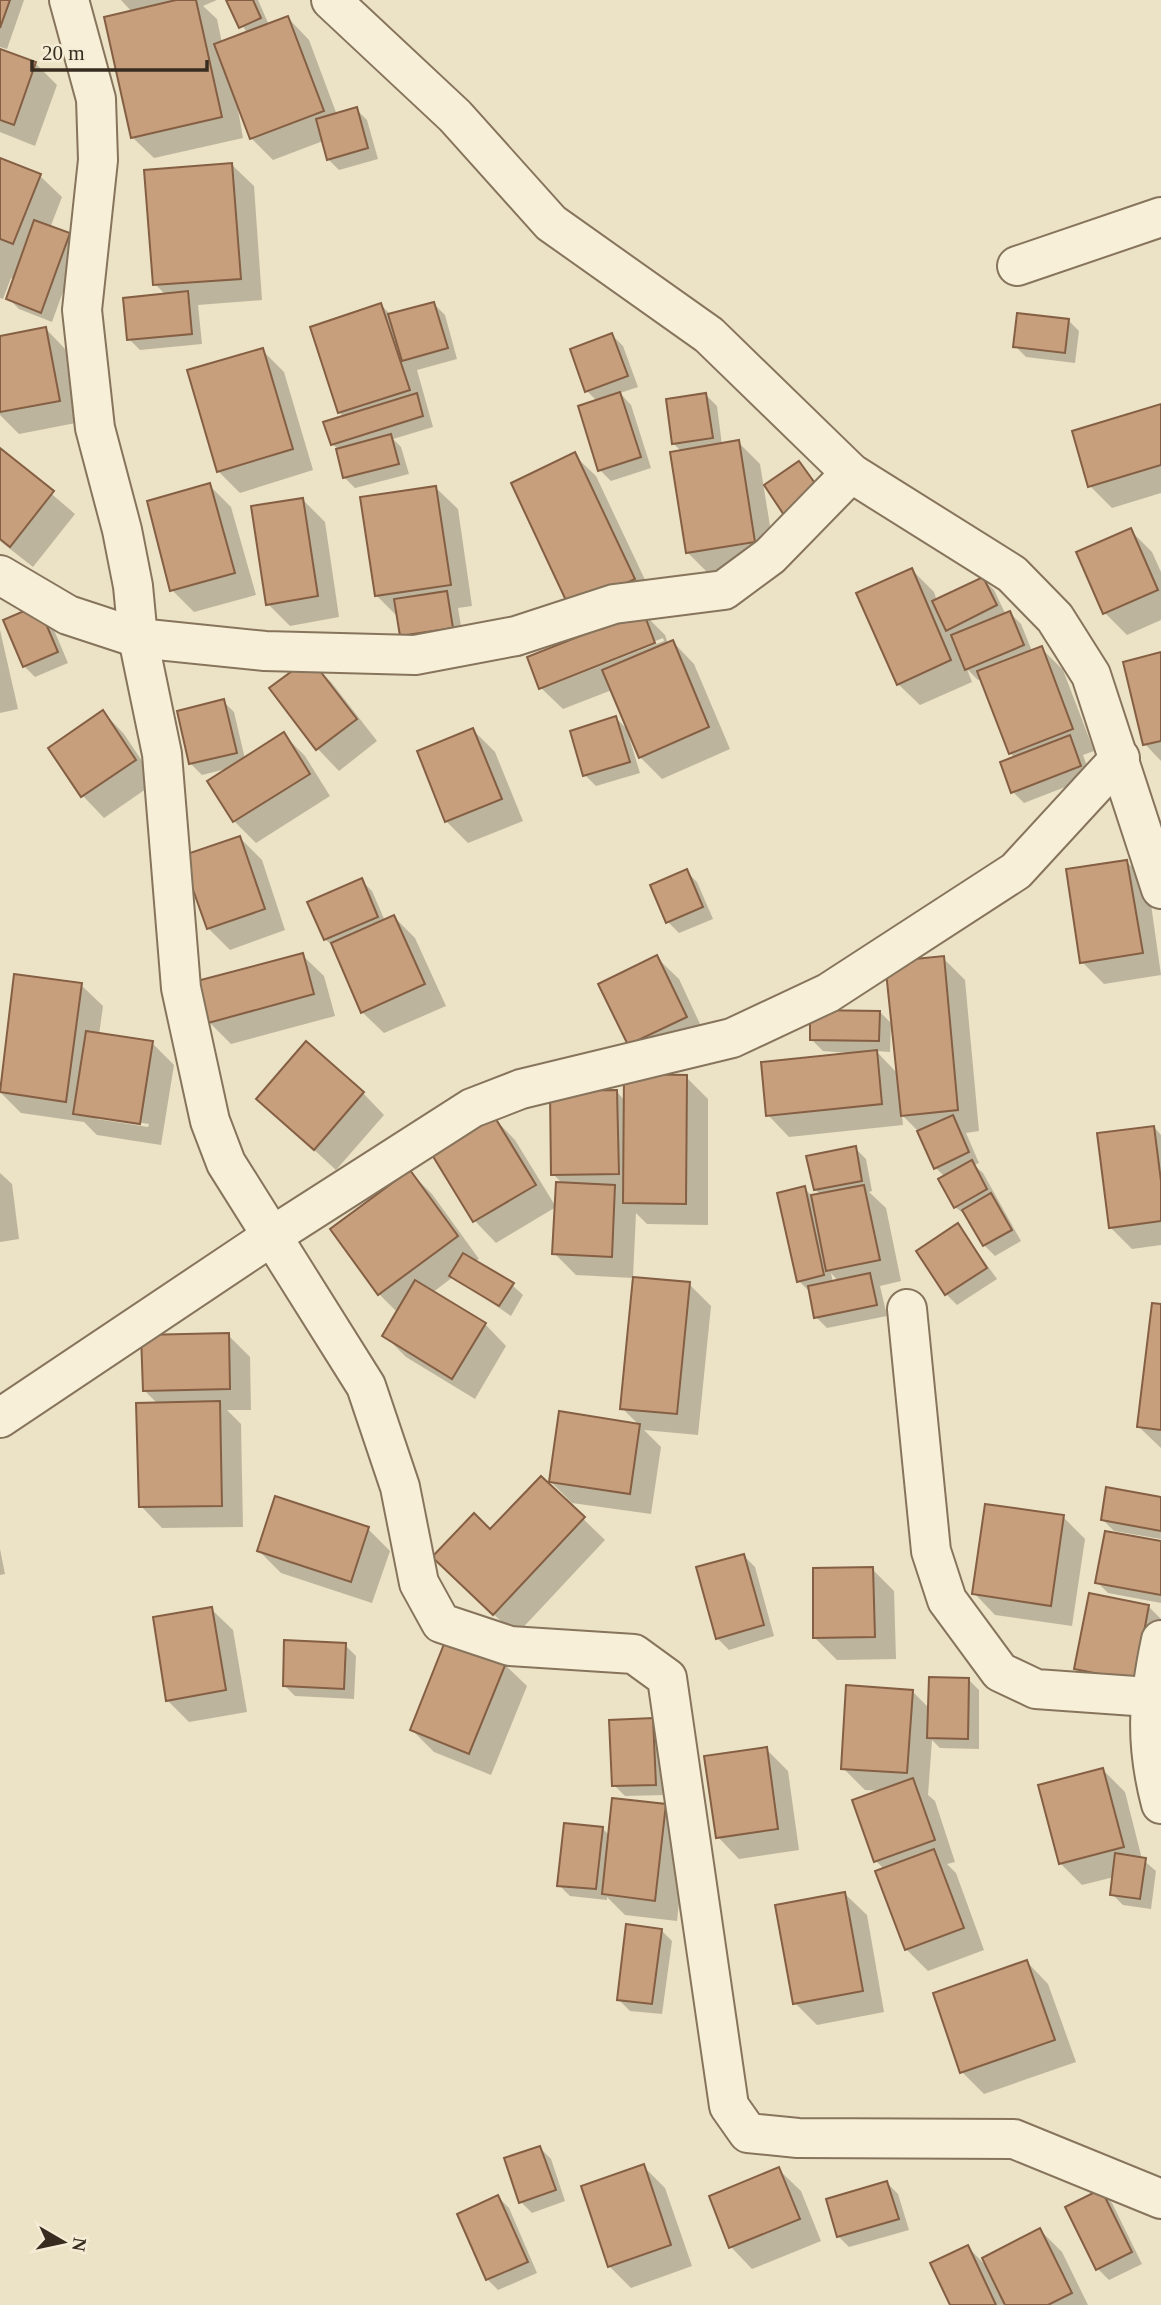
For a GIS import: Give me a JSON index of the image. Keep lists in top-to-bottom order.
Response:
{
  "scale_bar": "20 m",
  "north": "right"
}
